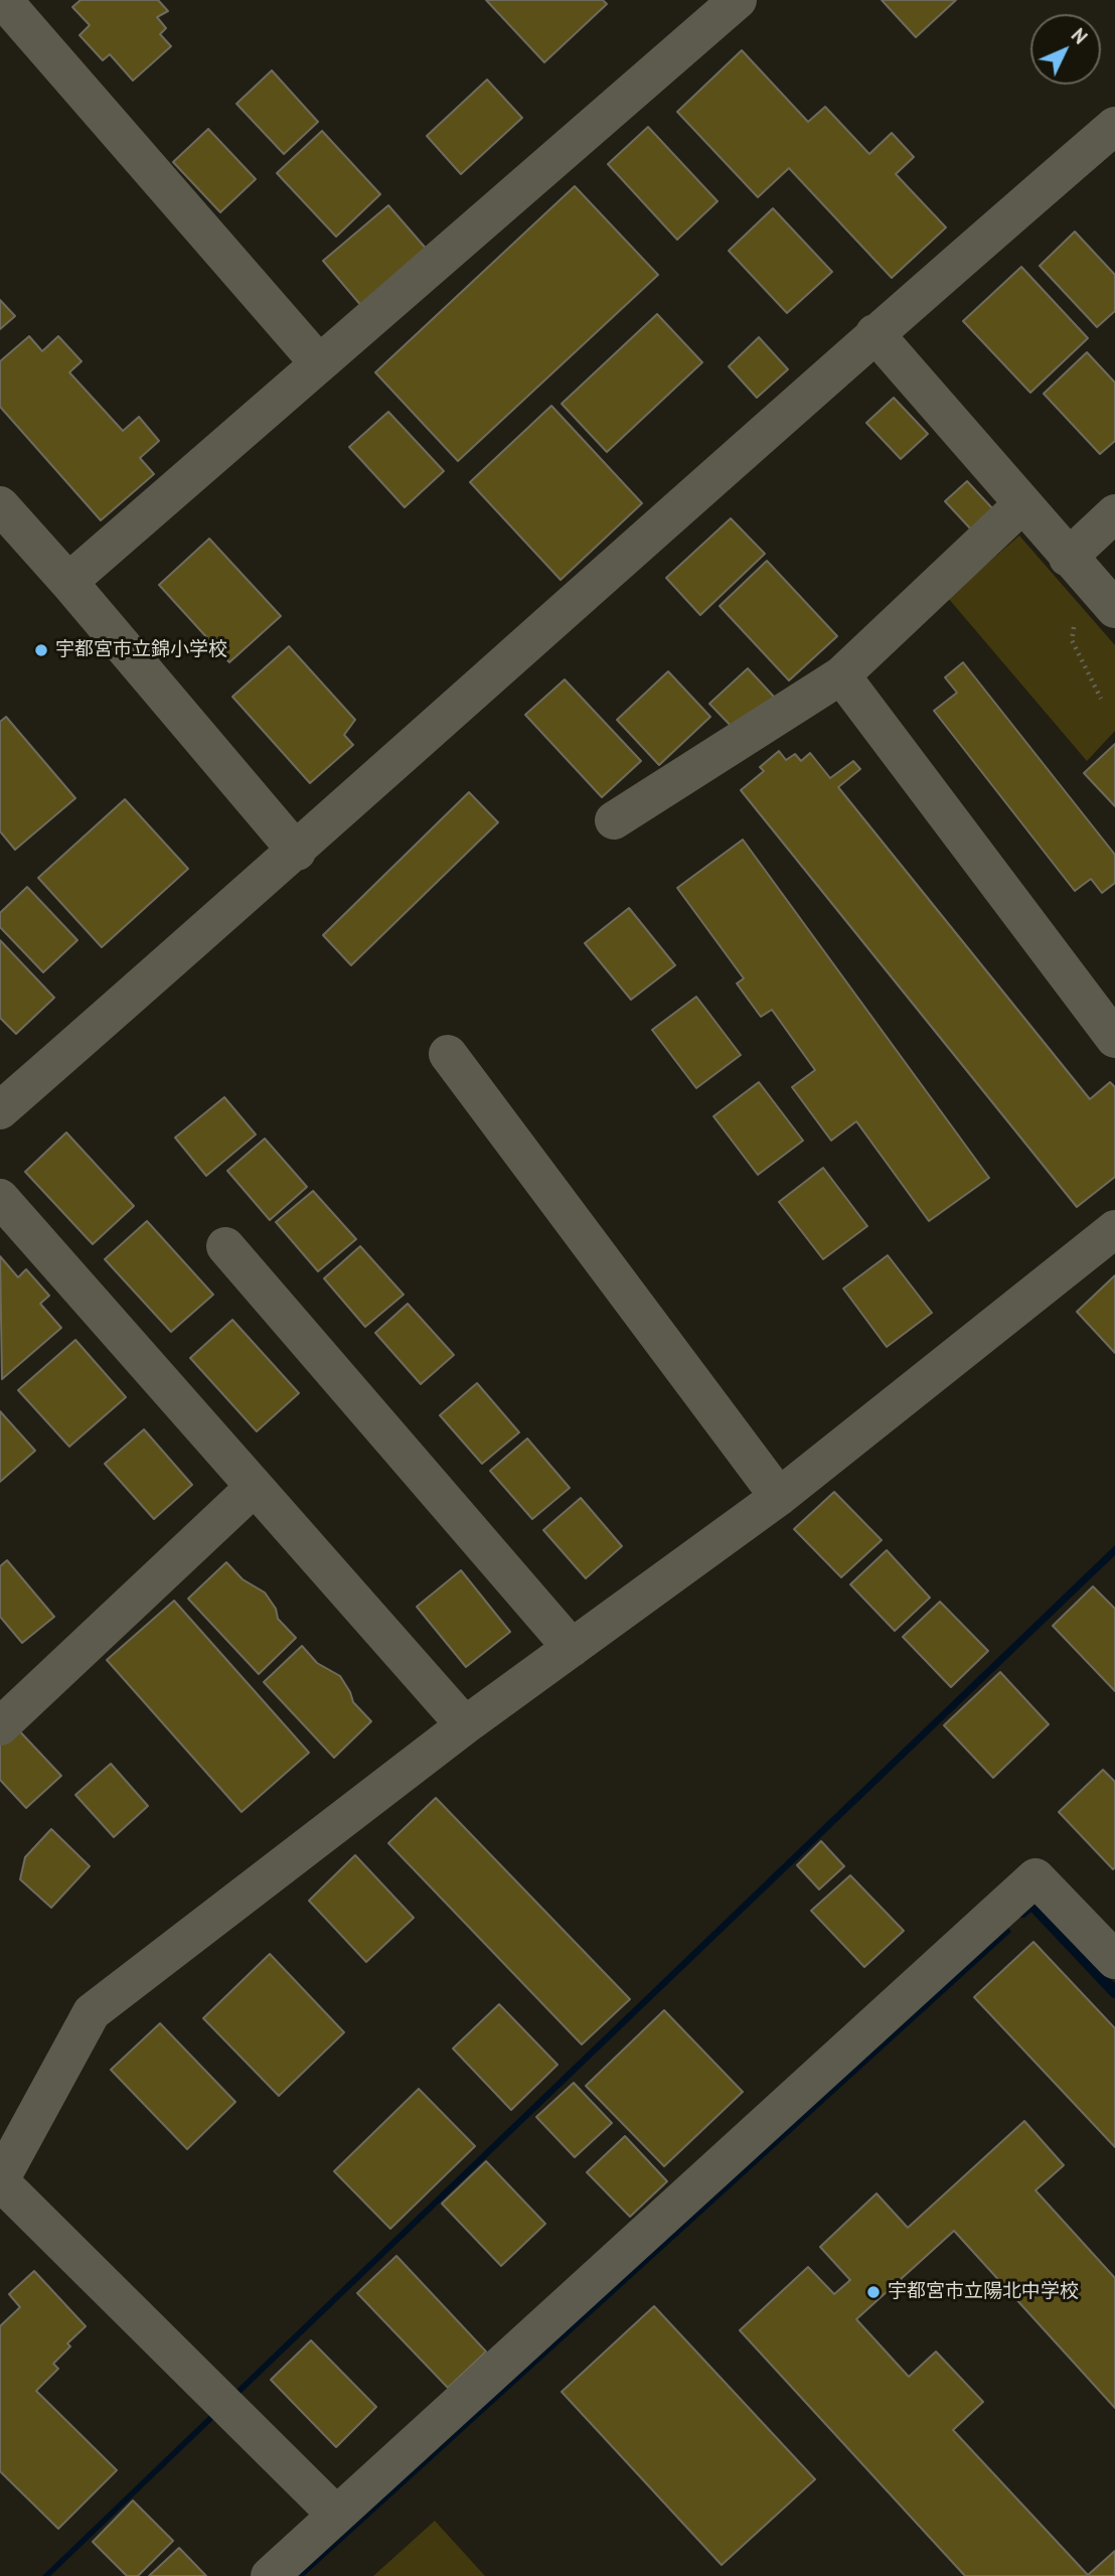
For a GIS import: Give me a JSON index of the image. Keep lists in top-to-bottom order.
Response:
{
  "places": ["宇都宮市立錦小学校", "宇都宮市立陽北中学校"],
  "north": "top right"
}
